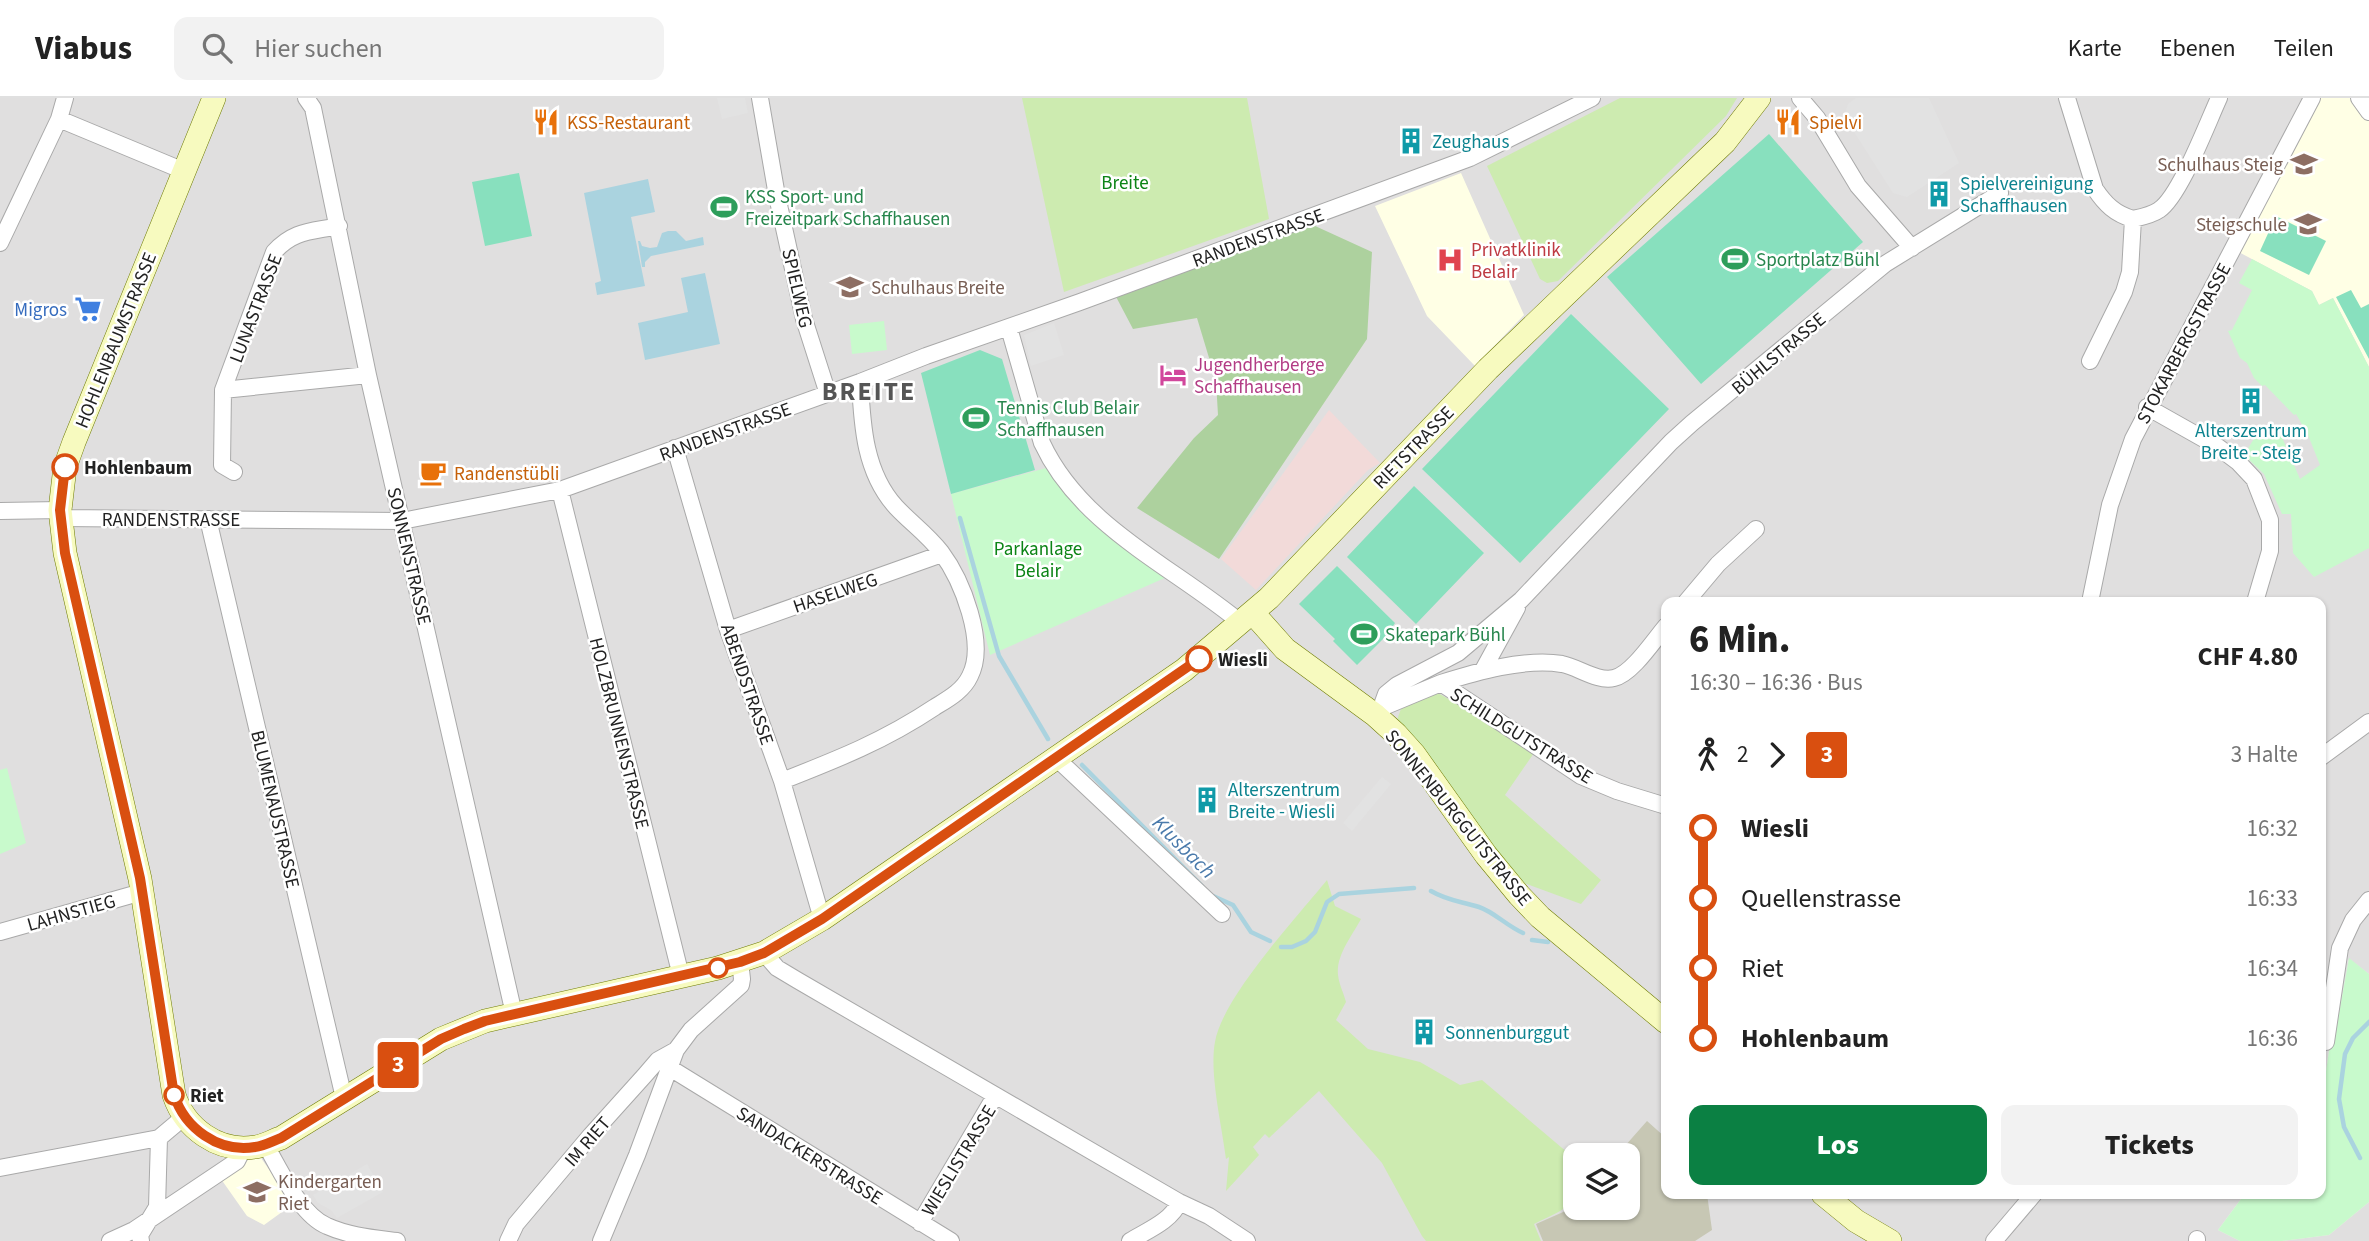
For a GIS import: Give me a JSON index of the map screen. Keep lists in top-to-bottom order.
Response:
{
  "streets": {
    "street": [
      "RANDENSTRASSE",
      "SPIELWEG",
      "LUNASTRASSE",
      "HOHLENBAUMSTRASSE",
      "STOKARBERGSTRASSE",
      "BÜHLSTRASSE",
      "RIETSTRASSE",
      "SONNENSTRASSE",
      "HASELWEG",
      "ABENDSTRASSE",
      "HOLZBRUNNENSTRASSE",
      "SCHILDGUTSTRASSE",
      "BLUMENAUSTRASSE",
      "SONNENBURGGUTSTRASSE",
      "LAHNSTIEG",
      "IM RIET",
      "SANDACKERSTRASSE",
      "WIESLISTRASSE"
    ]
  },
  "crossings": [
    ["RANDENSTRASSE", "SPIELWEG"],
    ["RANDENSTRASSE", "HOHLENBAUMSTRASSE"],
    ["RANDENSTRASSE", "SONNENSTRASSE"],
    ["RANDENSTRASSE", "ABENDSTRASSE"],
    ["RANDENSTRASSE", "HOLZBRUNNENSTRASSE"],
    ["RANDENSTRASSE", "BLUMENAUSTRASSE"],
    ["RANDENSTRASSE", "SONNENBURGGUTSTRASSE"],
    ["LUNASTRASSE", "SONNENSTRASSE"],
    ["HOHLENBAUMSTRASSE", "RIETSTRASSE"],
    ["HOHLENBAUMSTRASSE", "LAHNSTIEG"],
    ["BÜHLSTRASSE", "SCHILDGUTSTRASSE"],
    ["BÜHLSTRASSE", "SONNENBURGGUTSTRASSE"],
    ["RIETSTRASSE", "SONNENSTRASSE"],
    ["RIETSTRASSE", "ABENDSTRASSE"],
    ["RIETSTRASSE", "HOLZBRUNNENSTRASSE"],
    ["RIETSTRASSE", "BLUMENAUSTRASSE"],
    ["RIETSTRASSE", "SONNENBURGGUTSTRASSE"],
    ["HASELWEG", "ABENDSTRASSE"],
    ["SCHILDGUTSTRASSE", "SONNENBURGGUTSTRASSE"],
    ["SANDACKERSTRASSE", "WIESLISTRASSE"]
  ],
  "districts": ["BREITE"],
  "water": ["Klusbach"],
  "parks": ["Breite", "Parkanlage Belair"],
  "places": {
    "restaurant": ["KSS-Restaurant", "Spielvi"],
    "building": [
      "Zeughaus",
      "Spielvereinigung Schaffhausen",
      "Alterszentrum Breite - Steig",
      "Alterszentrum Breite - Wiesli",
      "Sonnenburggut"
    ],
    "school or university": [
      "Schulhaus Steig",
      "Steigschule",
      "Schulhaus Breite",
      "Kindergarten Riet"
    ],
    "sports": [
      "KSS Sport- und Freizeitpark Schaffhausen",
      "Sportplatz Bühl",
      "Tennis Club Belair Schaffhausen",
      "Skatepark Bühl"
    ],
    "hospital": ["Privatklinik Belair"],
    "supermarket": ["Migros"],
    "hotel": ["Jugendherberge Schaffhausen"],
    "other": ["Hohlenbaum", "Wiesli", "Riet"],
    "cafe": ["Randenstübli"]
  },
  "lines": ["bus line 3"],
  "page": {
    "header": "Viabus",
    "search": "Hier suchen",
    "nav": ["Karte", "Ebenen", "Teilen"],
    "on_map": "3",
    "heading": ["6 Min.", "16:30 – 16:36 · Bus", "CHF 4.80"],
    "legs": ["2", "3", "3 Halte"],
    "list": [
      {
        "name": "Wiesli",
        "value": "16:32"
      },
      {
        "name": "Quellenstrasse",
        "value": "16:33"
      },
      {
        "name": "Riet",
        "value": "16:34"
      },
      {
        "name": "Hohlenbaum",
        "value": "16:36"
      }
    ],
    "buttons": ["Los", "Tickets"]
  }
}
